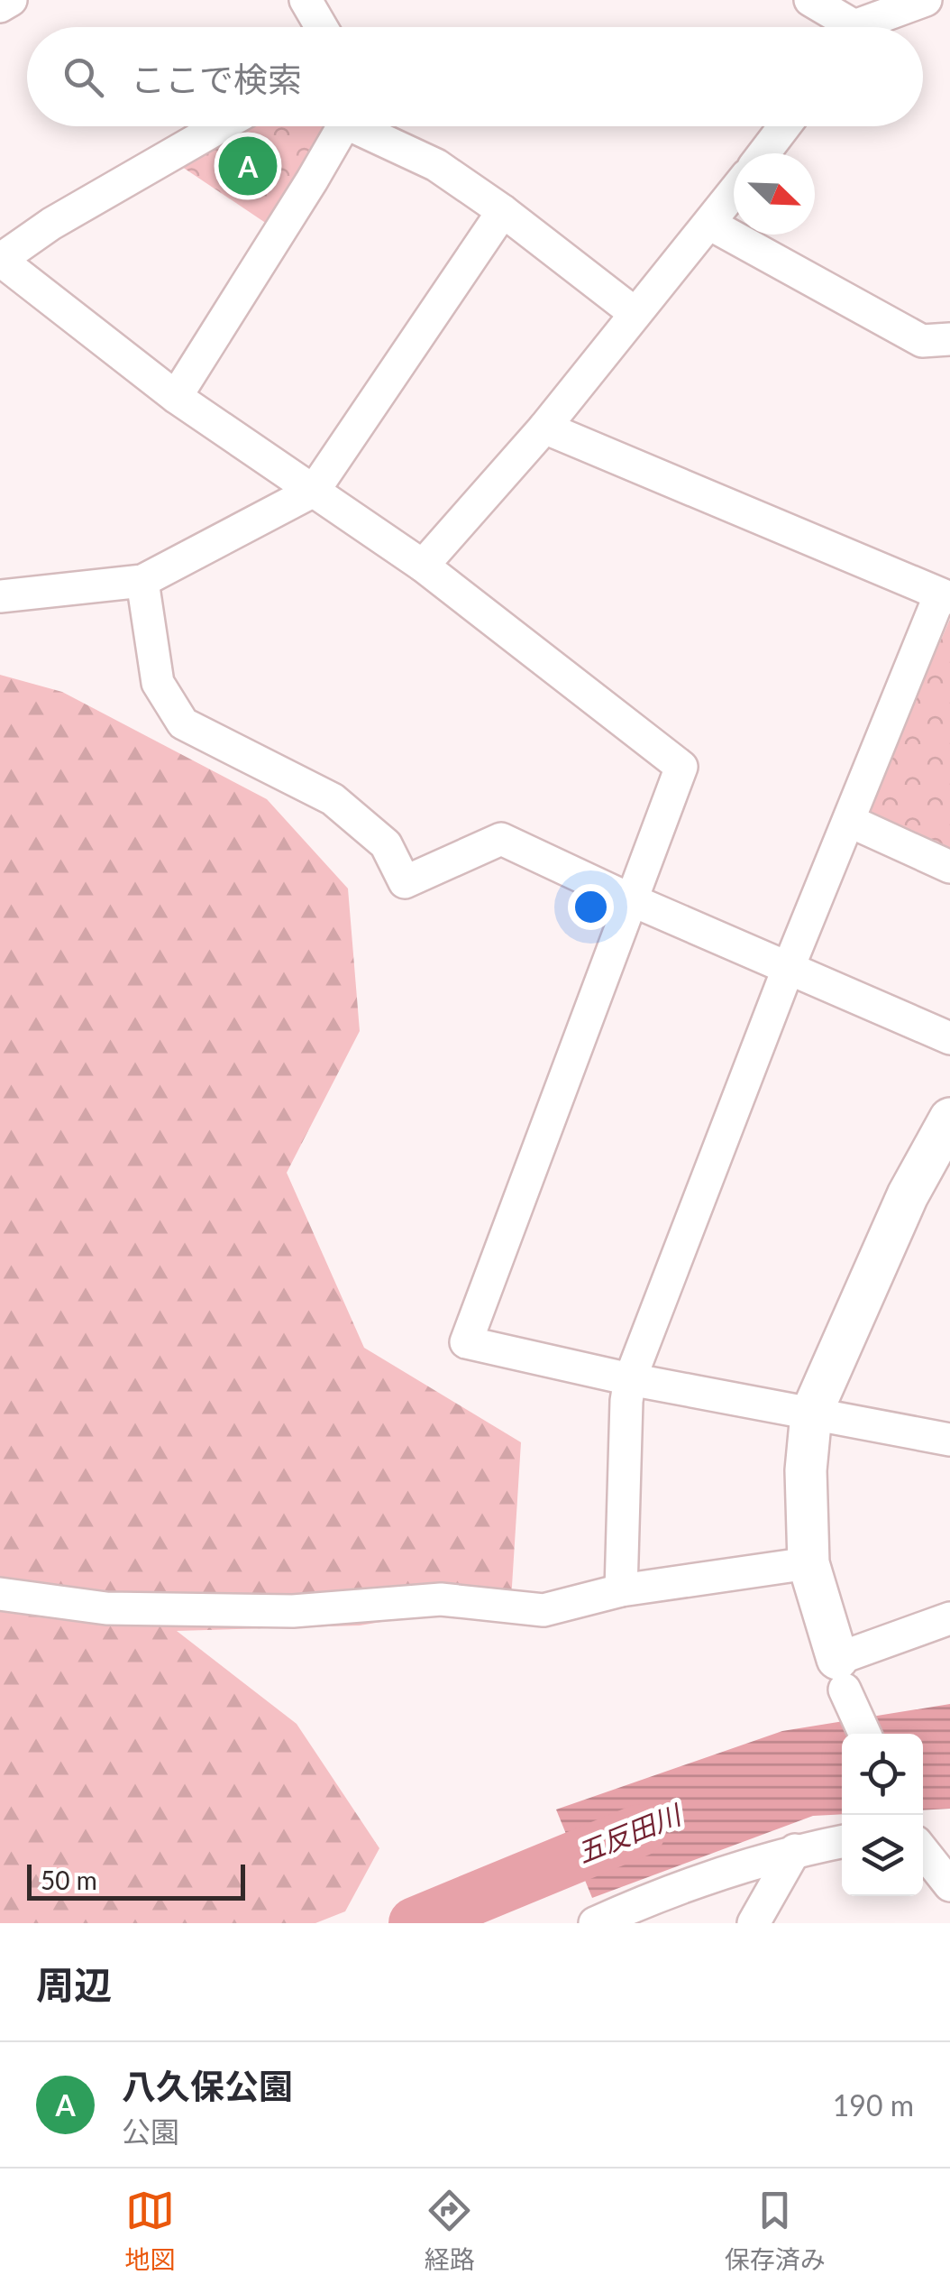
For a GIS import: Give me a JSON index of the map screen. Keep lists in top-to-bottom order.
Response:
{
  "water": ["五反田川"],
  "scale_bar": "50 m",
  "north": "bottom right",
  "page": {
    "search": "ここで検索",
    "pins": "A",
    "scale": "50 m",
    "heading": "周辺",
    "list": [
      {
        "mark": "A",
        "name": "八久保公園",
        "note": "公園",
        "value": "190 m"
      }
    ],
    "nav": ["地図", "経路", "保存済み"]
  }
}
